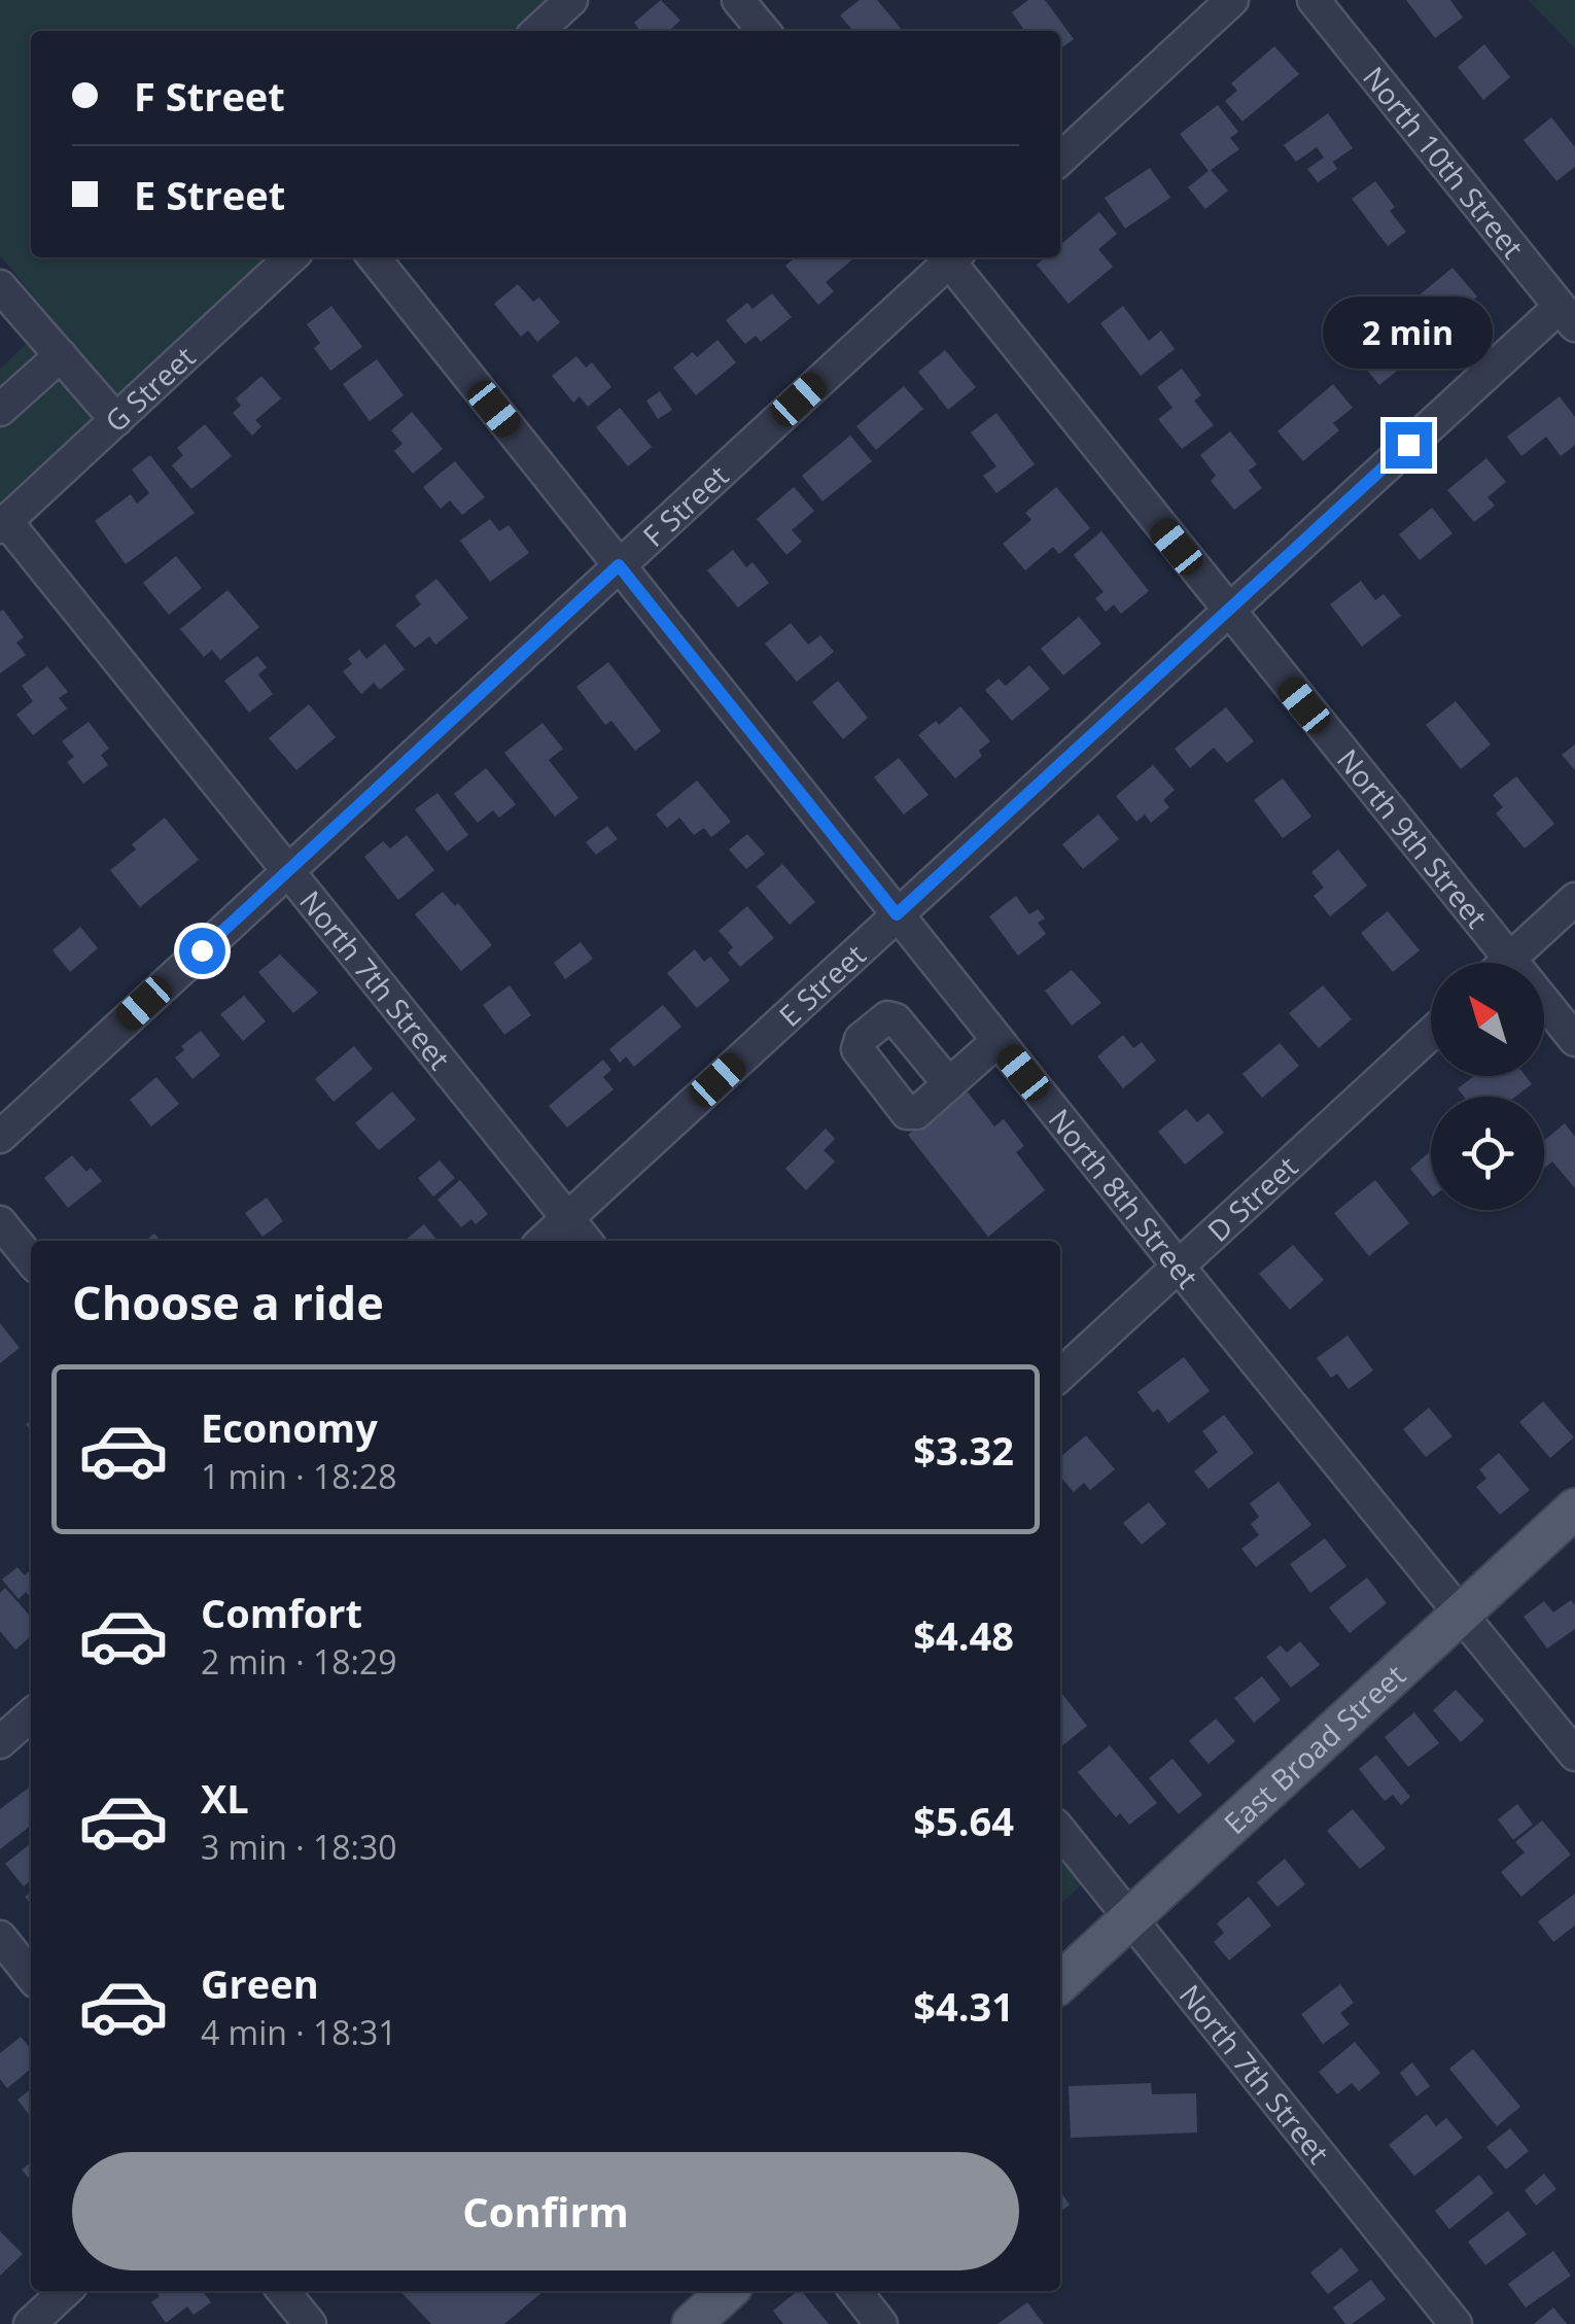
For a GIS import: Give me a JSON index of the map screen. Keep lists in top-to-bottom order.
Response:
{
  "streets": {
    "main road": ["East Broad Street"],
    "street": [
      "North 10th Street",
      "G Street",
      "F Street",
      "North 9th Street",
      "North 7th Street",
      "E Street",
      "D Street",
      "North 8th Street"
    ]
  },
  "crossings": [
    ["North 10th Street", "E Street"],
    ["G Street", "North 7th Street"],
    ["F Street", "North 7th Street"],
    ["F Street", "North 8th Street"],
    ["North 9th Street", "E Street"],
    ["North 7th Street", "E Street"],
    ["North 7th Street", "East Broad Street"],
    ["E Street", "North 8th Street"],
    ["D Street", "North 8th Street"],
    ["North 8th Street", "East Broad Street"]
  ],
  "north": "top left",
  "page": {
    "banner": ["F Street", "E Street"],
    "bubble": "2 min",
    "heading": "Choose a ride",
    "list": [
      {
        "name": "Economy",
        "note": "1 min · 18:28",
        "value": "$3.32"
      },
      {
        "name": "Comfort",
        "note": "2 min · 18:29",
        "value": "$4.48"
      },
      {
        "name": "XL",
        "note": "3 min · 18:30",
        "value": "$5.64"
      },
      {
        "name": "Green",
        "note": "4 min · 18:31",
        "value": "$4.31"
      }
    ],
    "buttons": "Confirm"
  }
}
